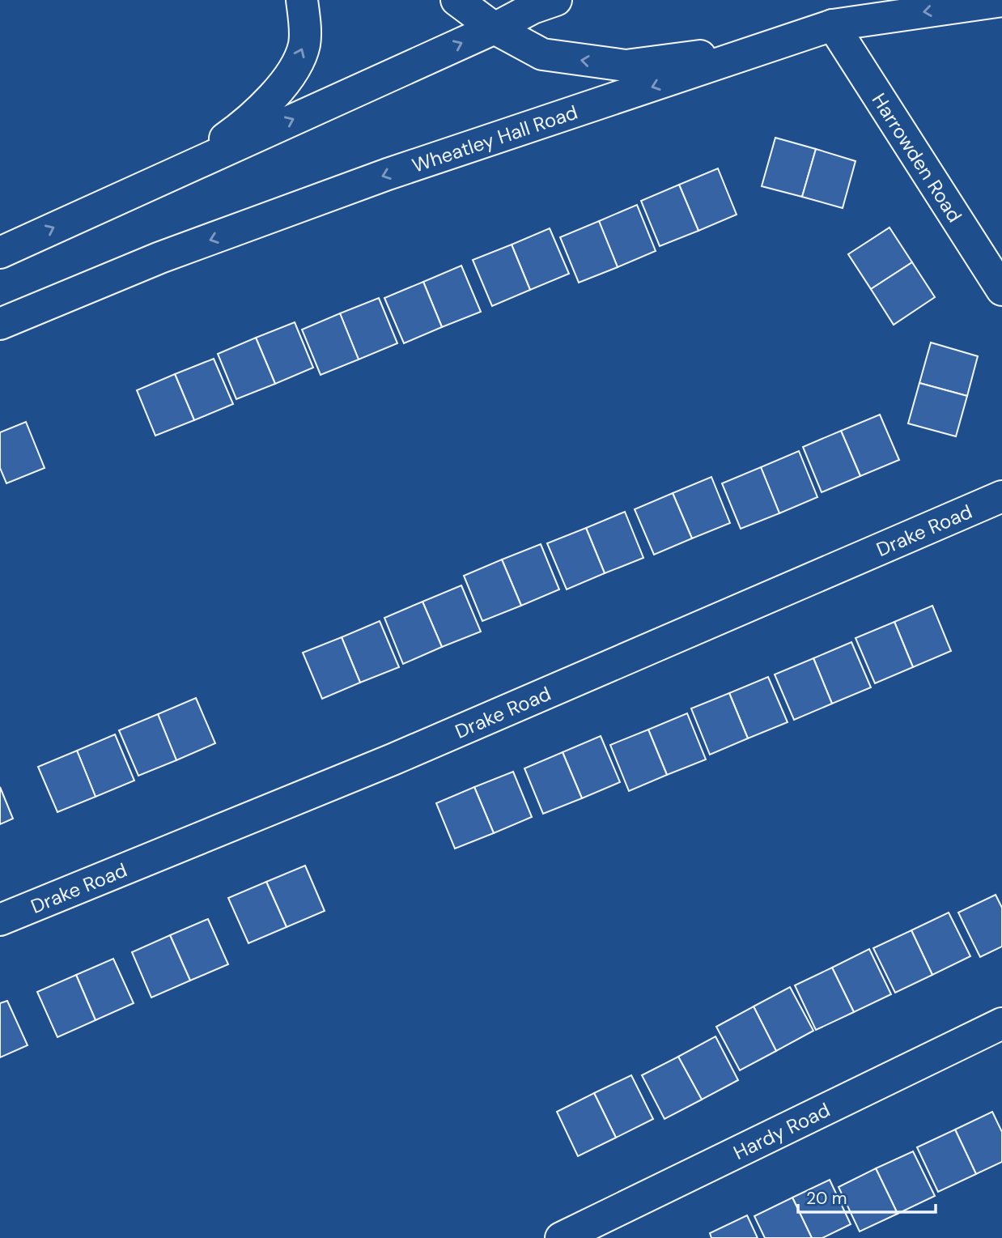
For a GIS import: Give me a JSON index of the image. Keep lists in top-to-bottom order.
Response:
{
  "streets": {
    "main road": [
      "Wheatley Hall Road",
      "Harrowden Road",
      "Drake Road",
      "Hardy Road"
    ]
  },
  "crossings": [
    ["Wheatley Hall Road", "Harrowden Road"]
  ],
  "scale_bar": "20 m"
}
